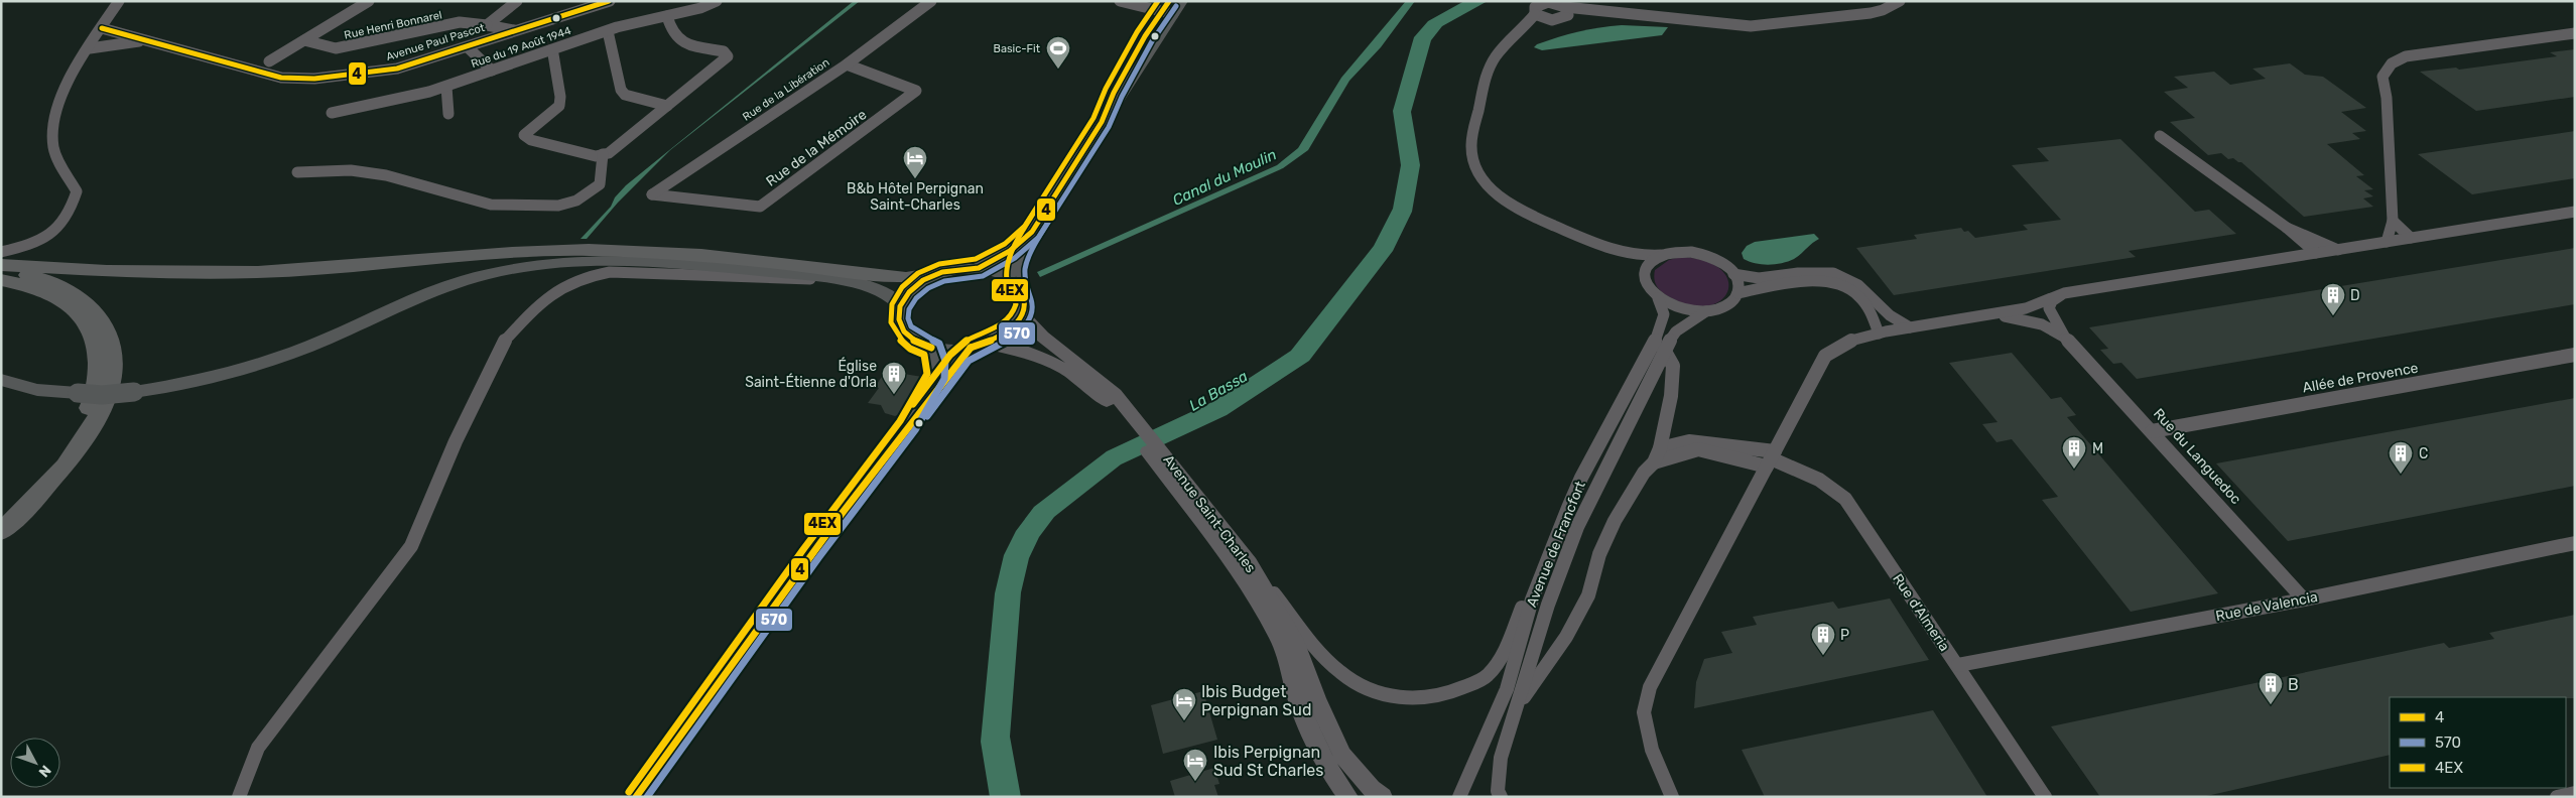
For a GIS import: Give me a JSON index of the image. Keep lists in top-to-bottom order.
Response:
{
  "streets": {
    "street": [
      "Rue Henri Bonnarel",
      "Avenue Paul Pascot",
      "Rue du 19 Août 1944",
      "Rue de la Libération",
      "Rue de la Mémoire",
      "Allée de Provence",
      "Rue du Languedoc",
      "Avenue Saint-Charles",
      "Avenue de Francfort",
      "Rue de Valencia",
      "Rue d'Almeria"
    ]
  },
  "crossings": [
    ["Rue Henri Bonnarel", "Avenue Paul Pascot"],
    ["Rue de la Libération", "Rue de la Mémoire"],
    ["Allée de Provence", "Rue du Languedoc"],
    ["Rue du Languedoc", "Rue de Valencia"],
    ["Rue de Valencia", "Rue d'Almeria"]
  ],
  "water": ["Canal du Moulin", "La Bassa"],
  "places": {
    "sports": ["Basic-Fit"],
    "hotel": ["B&b Hôtel Perpignan Saint-Charles", "Ibis Budget Perpignan Sud", "Ibis Perpignan Sud St Charles"],
    "building": [
      "D",
      "Église Saint-Étienne d'Orla",
      "M",
      "C",
      "P",
      "B"
    ]
  },
  "lines": ["transit line 4", "transit line 4EX", "transit line 570"],
  "legend": ["4", "570", "4EX"],
  "north": "bottom right"
}
